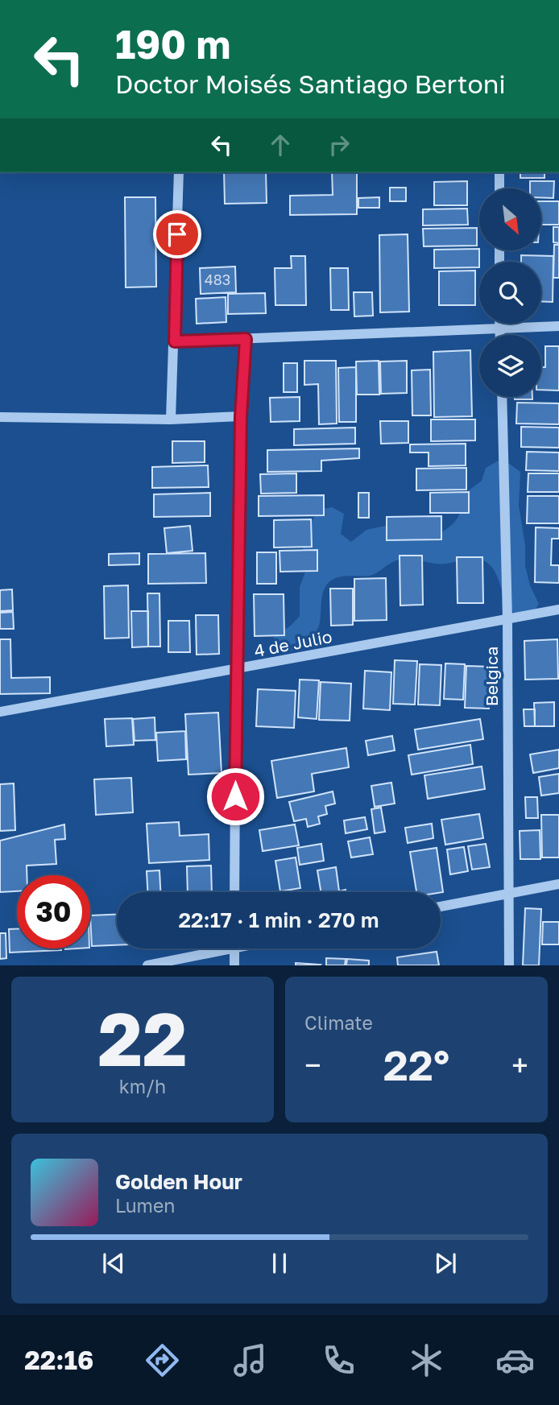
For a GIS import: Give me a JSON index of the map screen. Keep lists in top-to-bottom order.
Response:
{
  "streets": {
    "street": ["4 de Julio", "Belgica"]
  },
  "crossings": [
    ["4 de Julio", "Belgica"]
  ],
  "house_numbers": ["483"],
  "north": "bottom right",
  "page": {
    "turn": ["190 m", "Doctor Moisés Santiago Bertoni"],
    "limit": "30",
    "trip": "22:17 · 1 min · 270 m",
    "tile": [
      ["22", "km/h"],
      "Climate"
    ],
    "heat": ["−", "22°", "+"],
    "song": ["Golden Hour", "Lumen"],
    "tabs": "22:16"
  }
}
